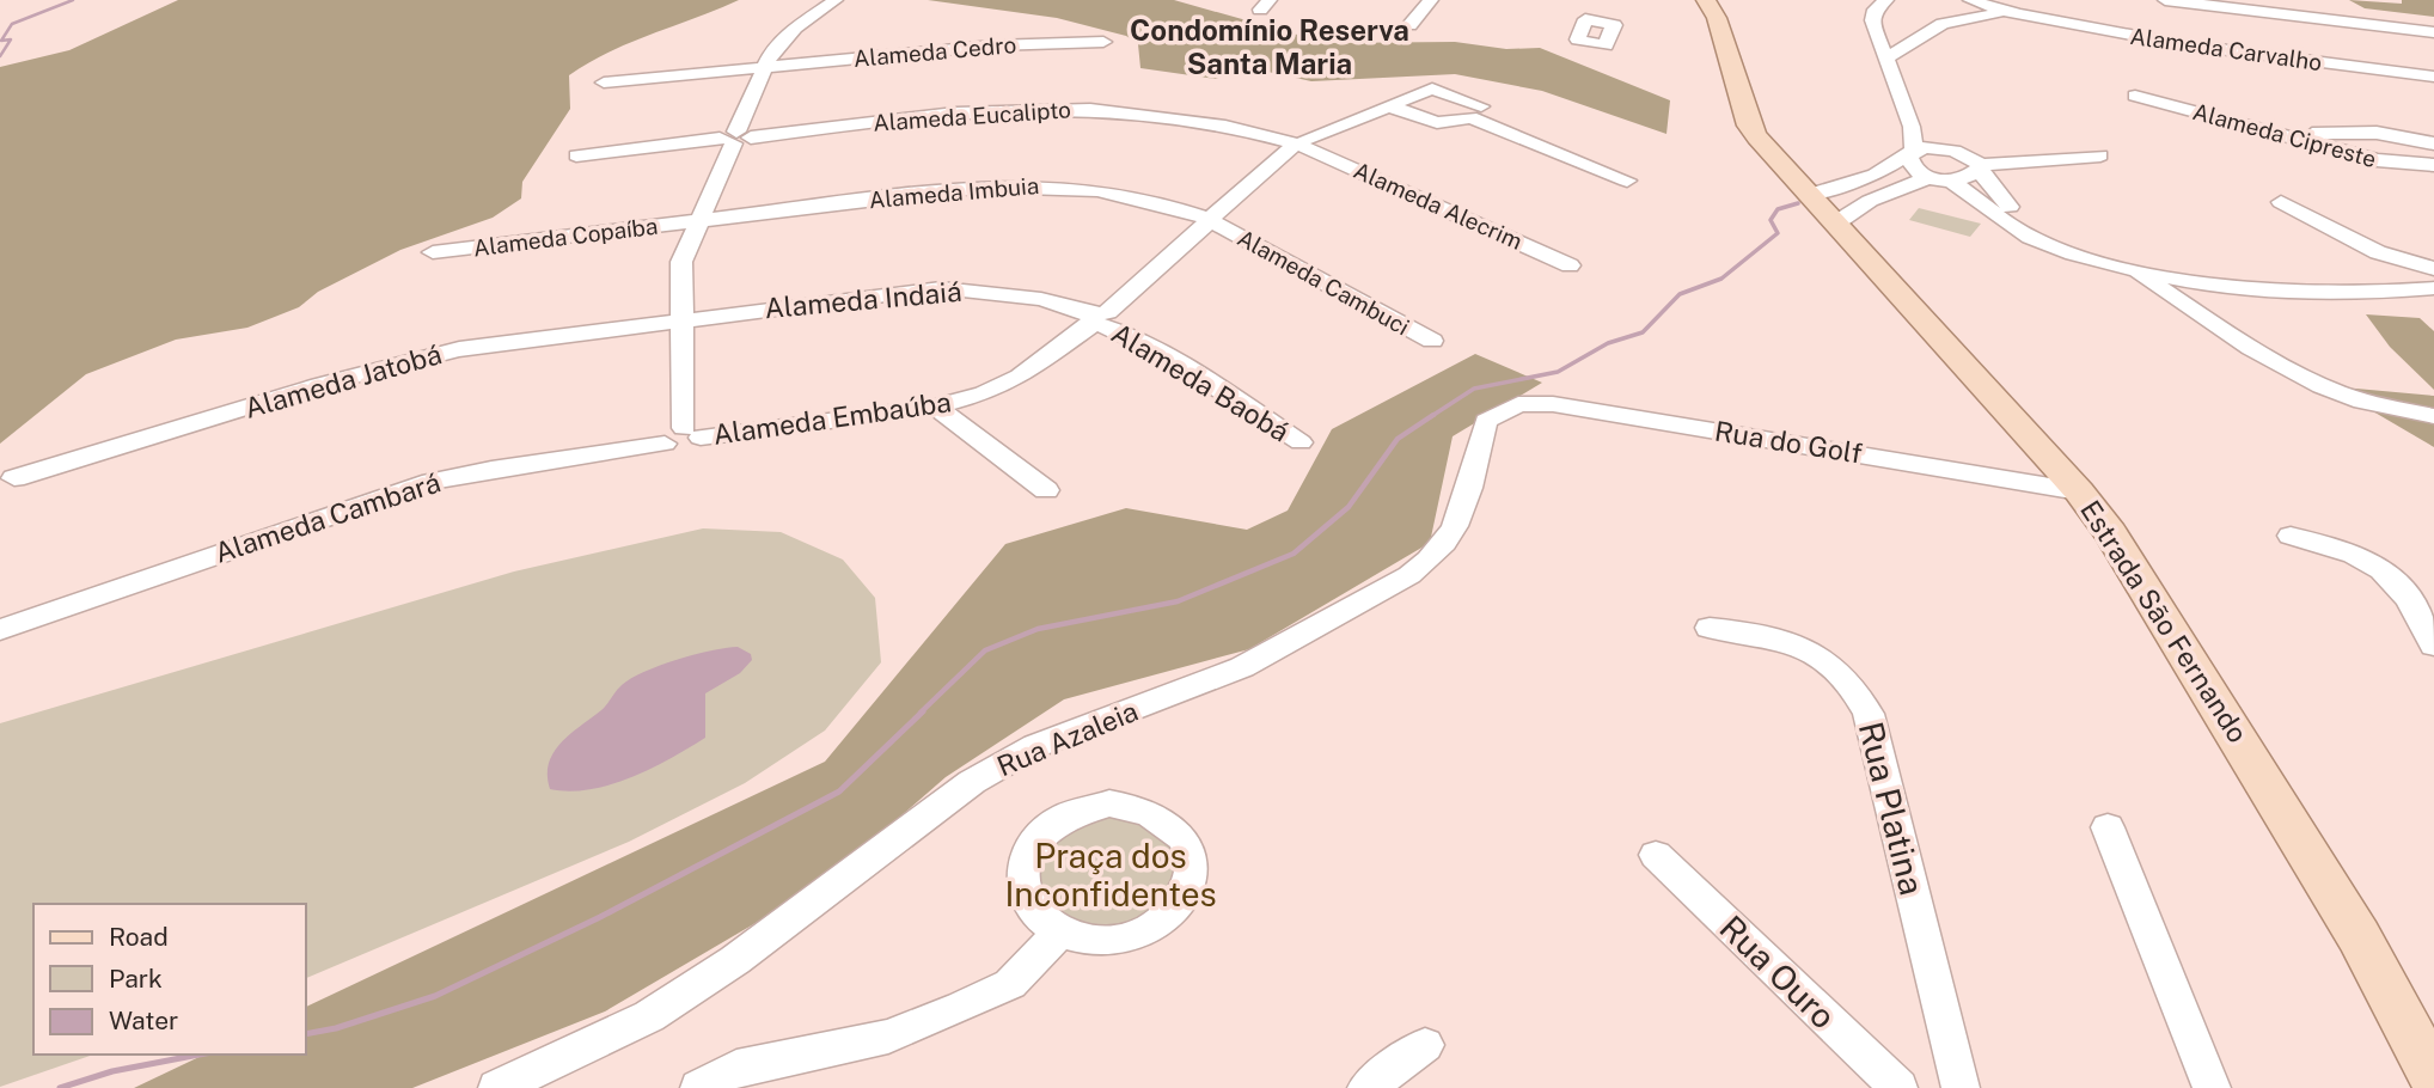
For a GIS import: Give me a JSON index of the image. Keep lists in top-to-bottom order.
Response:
{
  "streets": {
    "main road": ["Estrada São Fernando"],
    "street": [
      "Alameda Carvalho",
      "Alameda Cedro",
      "Alameda Eucalipto",
      "Alameda Cipreste",
      "Alameda Imbuia",
      "Alameda Alecrim",
      "Alameda Copaíba",
      "Alameda Cambuci",
      "Alameda Indaiá",
      "Alameda Jatobá",
      "Alameda Baobá",
      "Alameda Embaúba",
      "Rua do Golf",
      "Alameda Cambará",
      "Rua Azaleia",
      "Rua Platina",
      "Rua Ouro"
    ]
  },
  "crossings": [
    ["Alameda Eucalipto", "Alameda Alecrim"],
    ["Alameda Eucalipto", "Alameda Embaúba"],
    ["Alameda Imbuia", "Alameda Copaíba"],
    ["Alameda Imbuia", "Alameda Cambuci"],
    ["Alameda Imbuia", "Alameda Embaúba"],
    ["Alameda Alecrim", "Alameda Embaúba"],
    ["Alameda Cambuci", "Alameda Embaúba"],
    ["Alameda Indaiá", "Alameda Jatobá"],
    ["Alameda Indaiá", "Alameda Baobá"],
    ["Alameda Indaiá", "Alameda Embaúba"],
    ["Alameda Baobá", "Alameda Embaúba"],
    ["Alameda Embaúba", "Alameda Cambará"],
    ["Rua do Golf", "Estrada São Fernando"],
    ["Rua do Golf", "Rua Azaleia"]
  ],
  "districts": ["Condomínio Reserva Santa Maria"],
  "parks": ["Praça dos Inconfidentes"],
  "legend": ["Road", "Park", "Water"]
}
